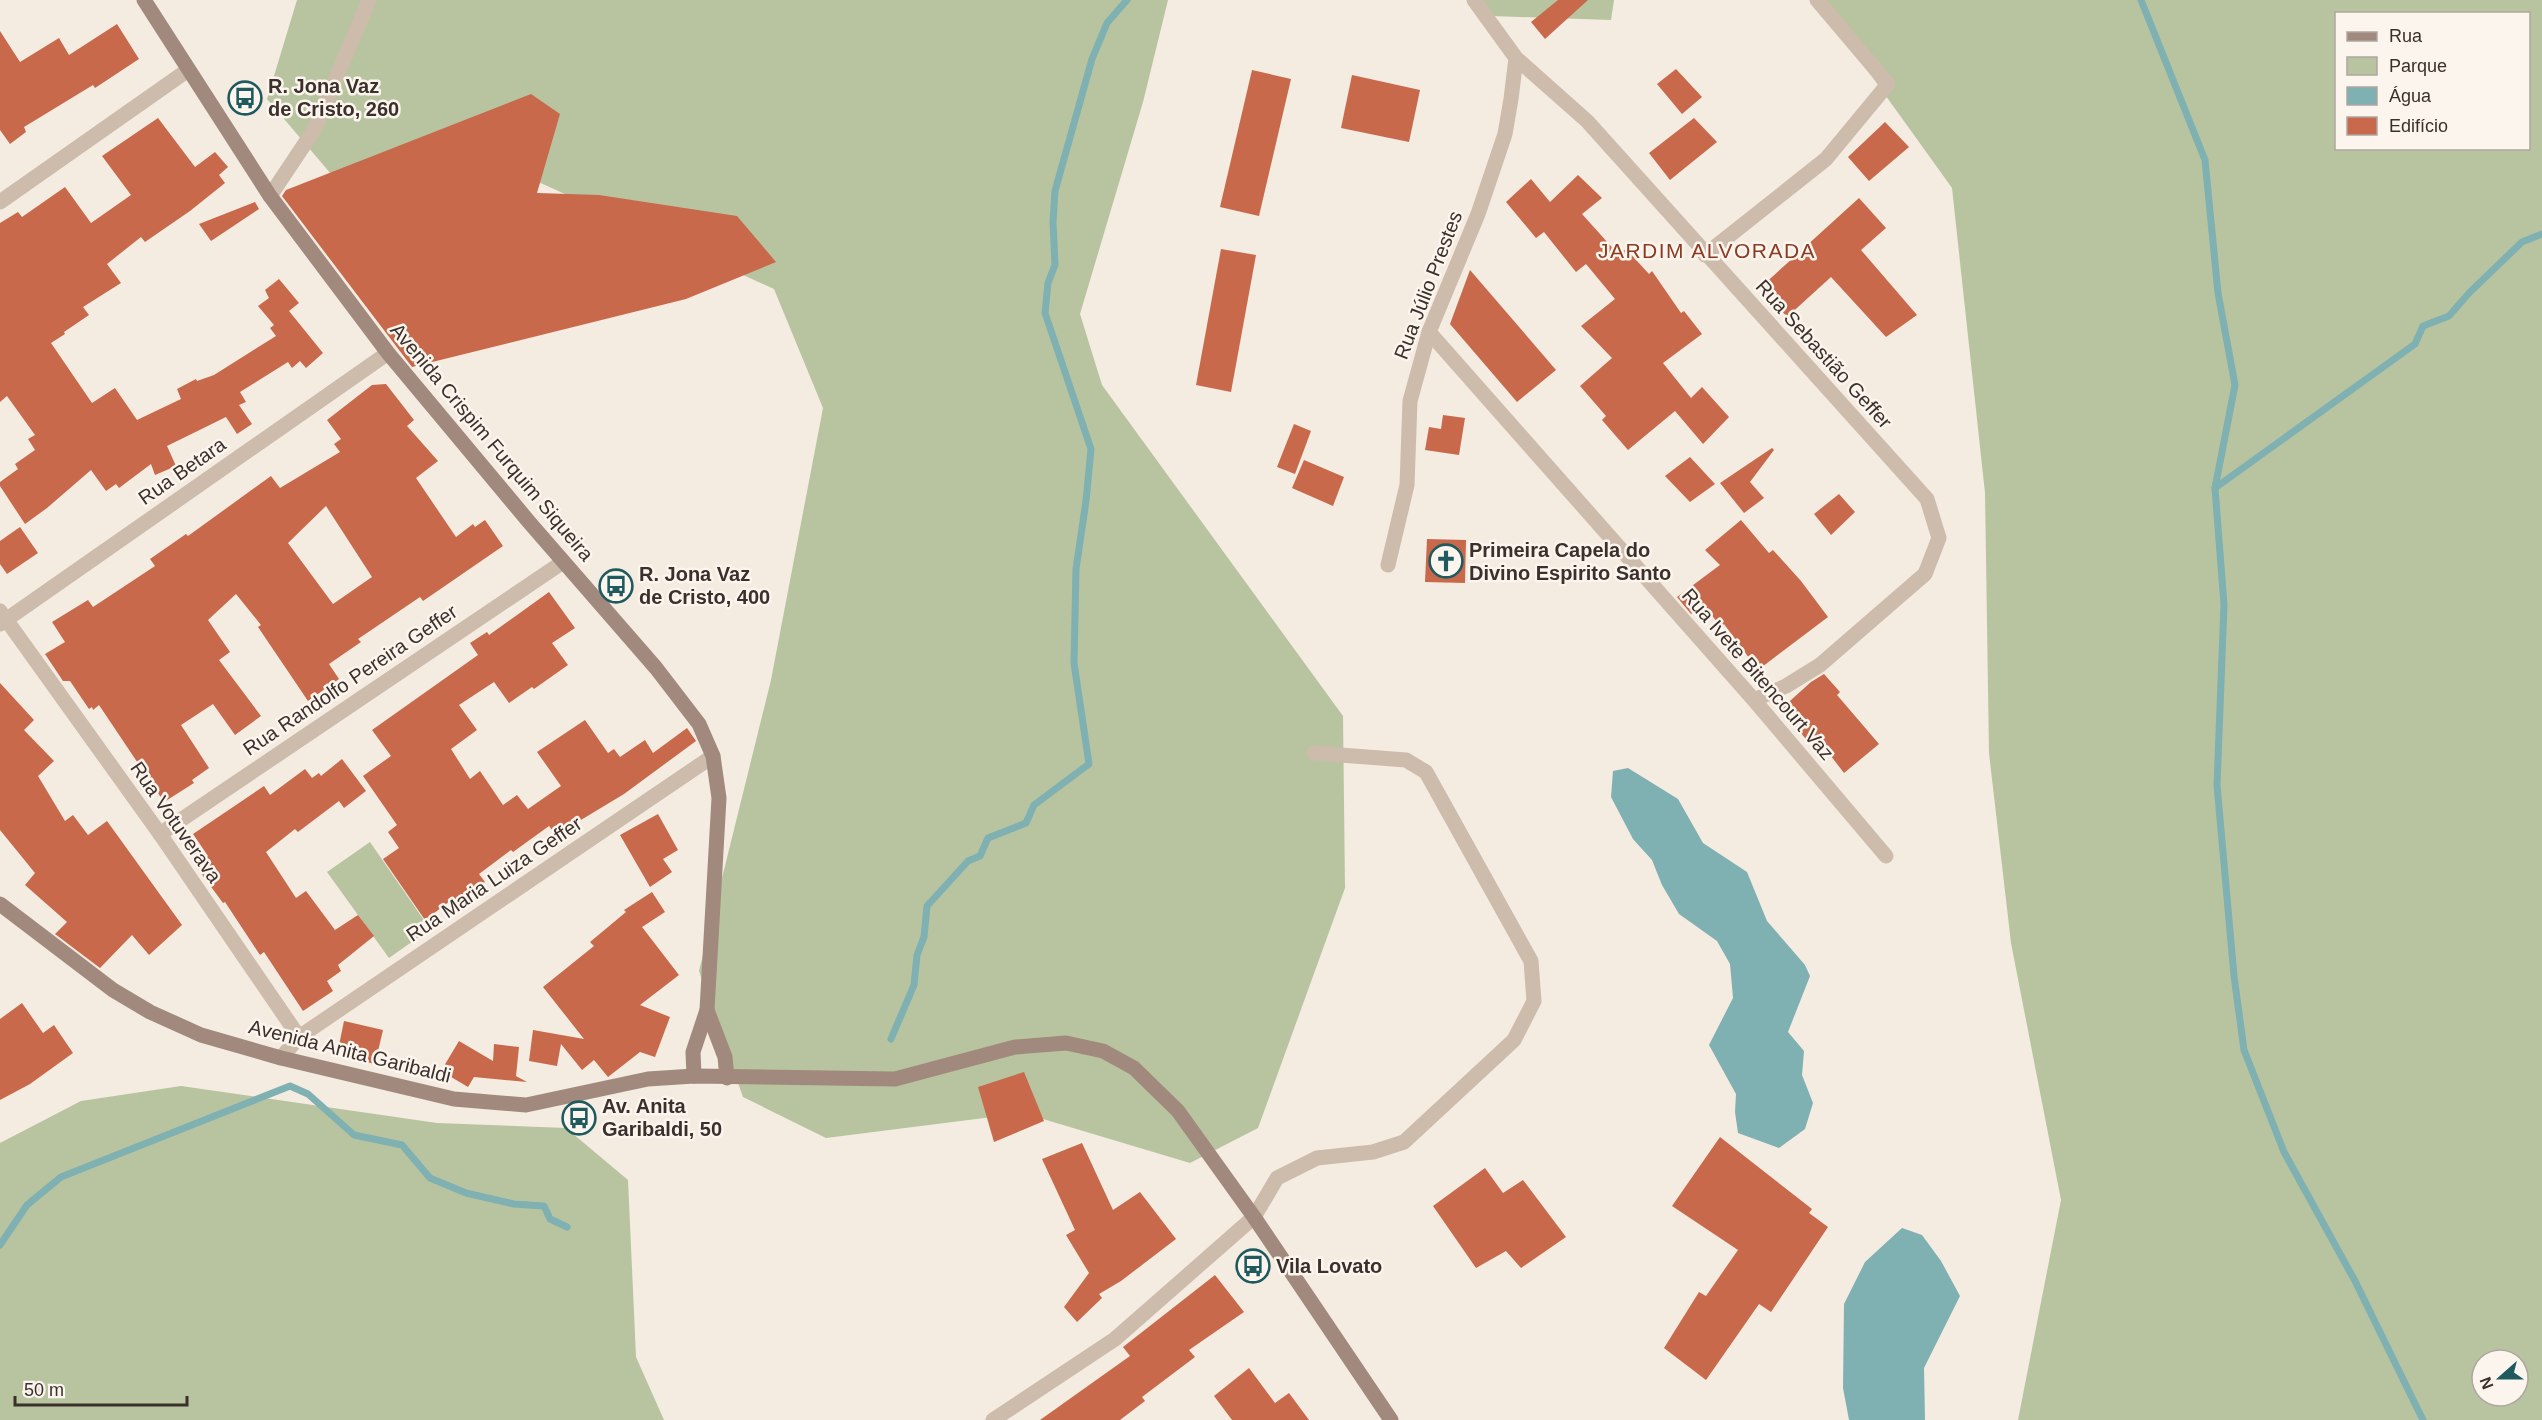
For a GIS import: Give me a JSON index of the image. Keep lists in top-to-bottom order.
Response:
{
  "streets": {
    "main road": ["Avenida Crispim Furquim Siqueira", "Avenida Anita Garibaldi"],
    "street": [
      "Rua Júlio Prestes",
      "Rua Sebastião Geffer",
      "Rua Betara",
      "Rua Ivete Bitencourt Vaz",
      "Rua Randolfo Pereira Geffer",
      "Rua Votuverava",
      "Rua Maria Luiza Geffer"
    ]
  },
  "crossings": [
    ["Rua Júlio Prestes", "Rua Sebastião Geffer"],
    ["Rua Júlio Prestes", "Rua Ivete Bitencourt Vaz"],
    ["Rua Sebastião Geffer", "Rua Ivete Bitencourt Vaz"],
    ["Avenida Crispim Furquim Siqueira", "Rua Betara"],
    ["Avenida Crispim Furquim Siqueira", "Rua Randolfo Pereira Geffer"],
    ["Avenida Crispim Furquim Siqueira", "Rua Maria Luiza Geffer"],
    ["Avenida Crispim Furquim Siqueira", "Avenida Anita Garibaldi"],
    ["Rua Betara", "Rua Votuverava"],
    ["Rua Randolfo Pereira Geffer", "Rua Votuverava"],
    ["Rua Votuverava", "Rua Maria Luiza Geffer"]
  ],
  "districts": ["JARDIM ALVORADA"],
  "places": {
    "bus stop": [
      "R. Jona Vaz de Cristo, 260",
      "R. Jona Vaz de Cristo, 400",
      "Av. Anita Garibaldi, 50",
      "Vila Lovato"
    ],
    "church": ["Primeira Capela do Divino Espirito Santo"]
  },
  "legend": [
    "Rua",
    "Parque",
    "Água",
    "Edifício"
  ],
  "scale_bar": "50 m",
  "north": "left"
}
